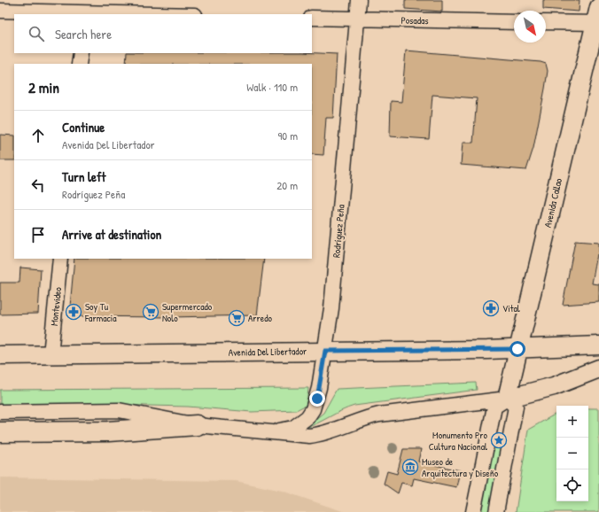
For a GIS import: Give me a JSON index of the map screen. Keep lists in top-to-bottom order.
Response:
{
  "streets": {
    "main road": ["Avenida Callao", "Avenida Del Libertador"],
    "street": ["Posadas", "Rodríguez Peña", "Montevideo"]
  },
  "crossings": [
    ["Posadas", "Rodríguez Peña"],
    ["Avenida Callao", "Avenida Del Libertador"],
    ["Rodríguez Peña", "Avenida Del Libertador"],
    ["Montevideo", "Avenida Del Libertador"]
  ],
  "places": {
    "pharmacy": ["Vital", "Soy Tu Farmacia"],
    "supermarket": ["Supermercado Nolo", "Arredo"],
    "place": ["Monumento Pro Cultura Nacional"],
    "museum": ["Museo de Arquitectura y Diseño"]
  },
  "north": "bottom right",
  "page": {
    "search": "Search here",
    "heading": ["2 min", "Walk · 110 m"],
    "list": [
      ["Continue", "Avenida Del Libertador", "90 m"],
      ["Turn left", "Rodríguez Peña", "20 m"],
      "Arrive at destination"
    ],
    "map_buttons": ["+", "−"]
  }
}
